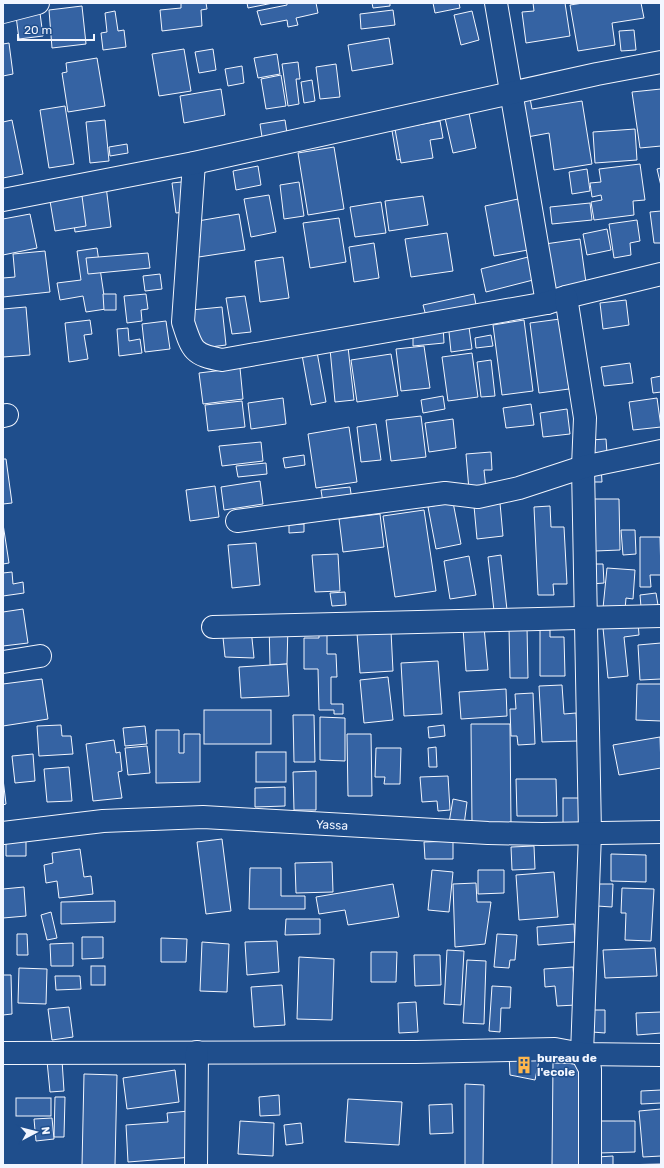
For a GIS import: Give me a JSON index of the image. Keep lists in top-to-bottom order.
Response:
{
  "streets": {
    "street": ["Yassa"]
  },
  "places": {
    "building": ["bureau de l'ecole"]
  },
  "scale_bar": "20 m",
  "north": "right"
}
